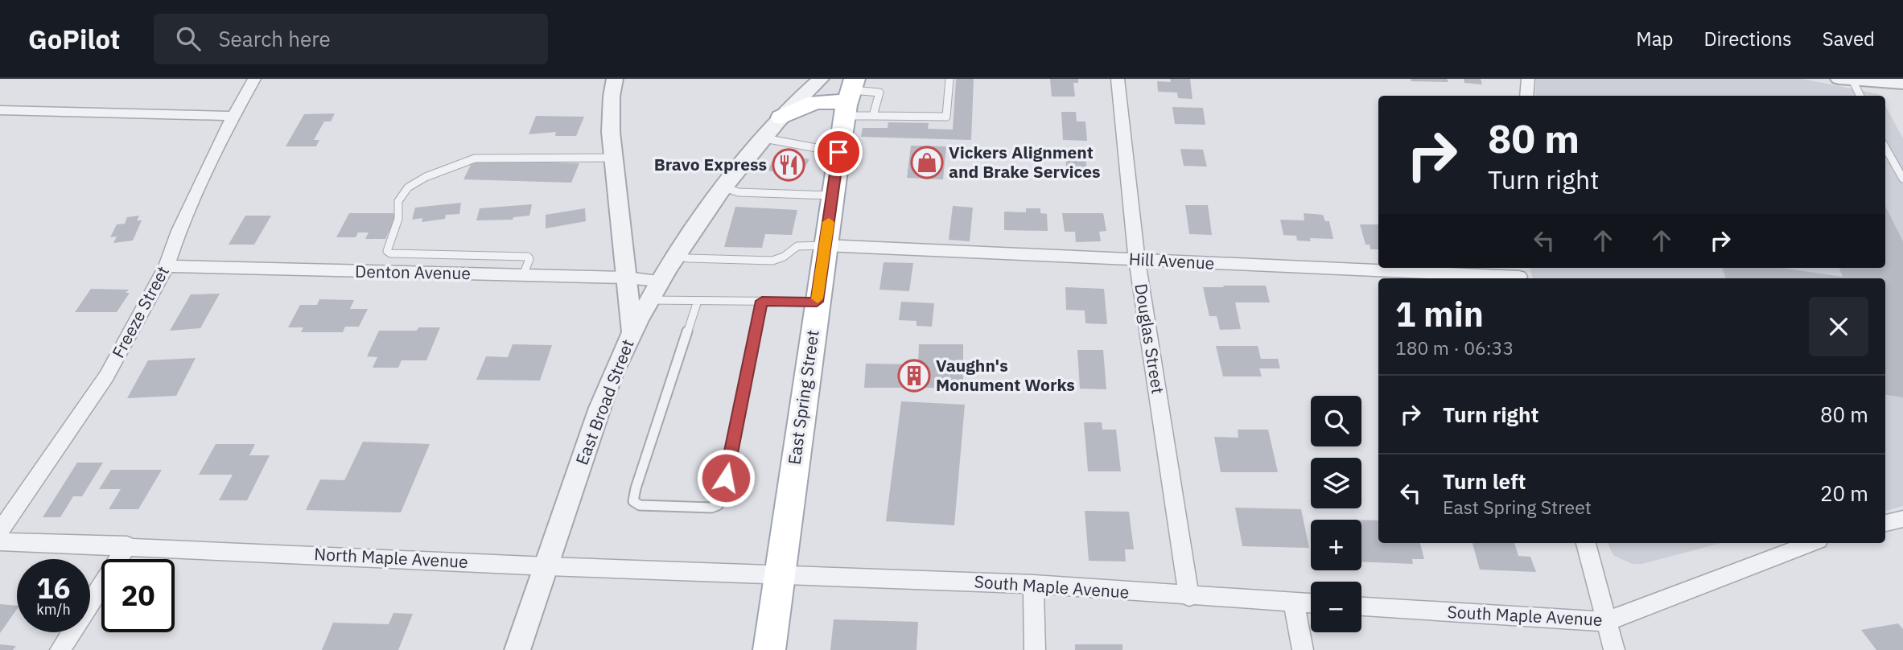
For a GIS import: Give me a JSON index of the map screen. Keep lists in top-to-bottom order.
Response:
{
  "streets": {
    "main road": ["East Spring Street"],
    "street": [
      "Hill Avenue",
      "Denton Avenue",
      "Freeze Street",
      "Douglas Street",
      "East Broad Street",
      "North Maple Avenue",
      "South Maple Avenue"
    ]
  },
  "crossings": [
    ["Hill Avenue", "Douglas Street"],
    ["Hill Avenue", "East Spring Street"],
    ["Denton Avenue", "Freeze Street"],
    ["Denton Avenue", "East Broad Street"],
    ["Douglas Street", "South Maple Avenue"],
    ["East Spring Street", "North Maple Avenue"],
    ["East Spring Street", "South Maple Avenue"],
    ["East Broad Street", "North Maple Avenue"],
    ["North Maple Avenue", "South Maple Avenue"]
  ],
  "places": {
    "shop": ["Vickers Alignment and Brake Services"],
    "restaurant": ["Bravo Express"],
    "building": ["Vaughn's Monument Works"]
  },
  "page": {
    "header": "GoPilot",
    "search": "Search here",
    "nav": ["Map", "Directions", "Saved"],
    "turn": ["80 m", "Turn right"],
    "heading": ["1 min", "180 m · 06:33"],
    "list": [
      {
        "name": "Turn right",
        "value": "80 m"
      },
      {
        "name": "Turn left",
        "note": "East Spring Street",
        "value": "20 m"
      }
    ],
    "map_buttons": ["+", "−"],
    "speed": "16 km/h",
    "limit": "20"
  }
}
